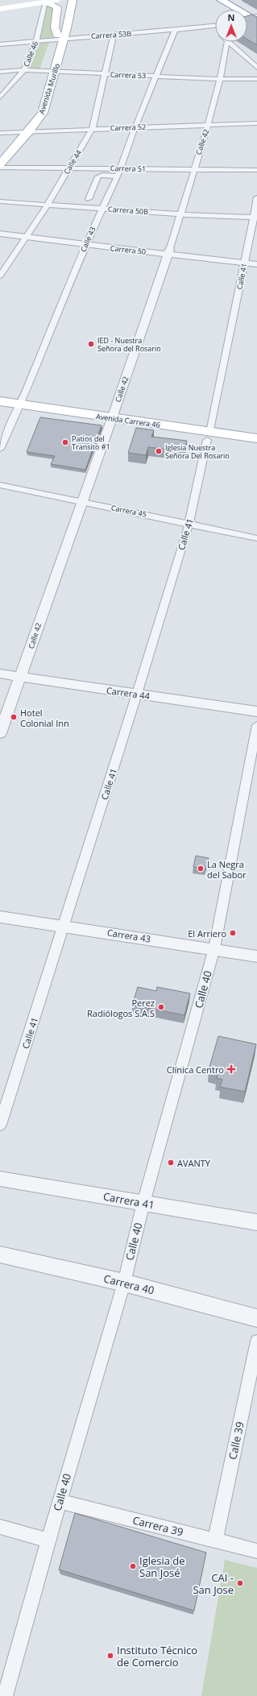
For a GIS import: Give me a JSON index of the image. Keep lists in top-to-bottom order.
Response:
{
  "streets": {
    "main road": ["Avenida Murillo", "Avenida Carrera 46"],
    "street": [
      "Carrera 53B",
      "Calle 46",
      "Carrera 53",
      "Carrera 52",
      "Calle 42",
      "Calle 44",
      "Carrera 51",
      "Carrera 50B",
      "Calle 43",
      "Carrera 50",
      "Calle 41",
      "Carrera 45",
      "Carrera 44",
      "Carrera 43",
      "Calle 40",
      "Carrera 41",
      "Carrera 40",
      "Calle 39",
      "Carrera 39"
    ]
  },
  "crossings": [
    ["Carrera 53B", "Calle 46"],
    ["Carrera 53B", "Avenida Murillo"],
    ["Carrera 53B", "Calle 44"],
    ["Carrera 53B", "Calle 43"],
    ["Calle 46", "Carrera 53"],
    ["Carrera 53", "Avenida Murillo"],
    ["Carrera 53", "Calle 42"],
    ["Carrera 53", "Calle 44"],
    ["Carrera 53", "Calle 43"],
    ["Avenida Murillo", "Carrera 52"],
    ["Carrera 52", "Calle 42"],
    ["Carrera 52", "Calle 44"],
    ["Carrera 52", "Calle 43"],
    ["Calle 42", "Carrera 51"],
    ["Calle 42", "Carrera 50B"],
    ["Calle 42", "Carrera 50"],
    ["Calle 42", "Avenida Carrera 46"],
    ["Calle 42", "Carrera 45"],
    ["Calle 42", "Carrera 44"],
    ["Calle 44", "Carrera 51"],
    ["Calle 44", "Carrera 50B"],
    ["Calle 44", "Carrera 50"],
    ["Carrera 51", "Calle 43"],
    ["Carrera 50B", "Calle 43"],
    ["Carrera 50B", "Calle 41"],
    ["Calle 43", "Carrera 50"],
    ["Calle 43", "Avenida Carrera 46"],
    ["Carrera 50", "Calle 41"],
    ["Calle 41", "Avenida Carrera 46"],
    ["Calle 41", "Carrera 45"],
    ["Calle 41", "Carrera 44"],
    ["Calle 41", "Carrera 43"],
    ["Carrera 43", "Calle 40"],
    ["Calle 40", "Carrera 41"],
    ["Calle 40", "Carrera 40"],
    ["Calle 40", "Carrera 39"],
    ["Calle 39", "Carrera 39"]
  ],
  "places": {
    "other": [
      "IED - Nuestra Señora del Rosario",
      "Patios del Transito #1",
      "Iglesia Nuestra Señora Del Rosario",
      "Hotel Colonial Inn",
      "La Negra del Sabor",
      "El Arriero",
      "Perez Radiólogos S.A.S",
      "AVANTY",
      "Iglesia de San José",
      "CAI - San Jose",
      "Instituto Técnico de Comercio"
    ],
    "health": ["Clínica Centro"]
  },
  "north": "top"
}
